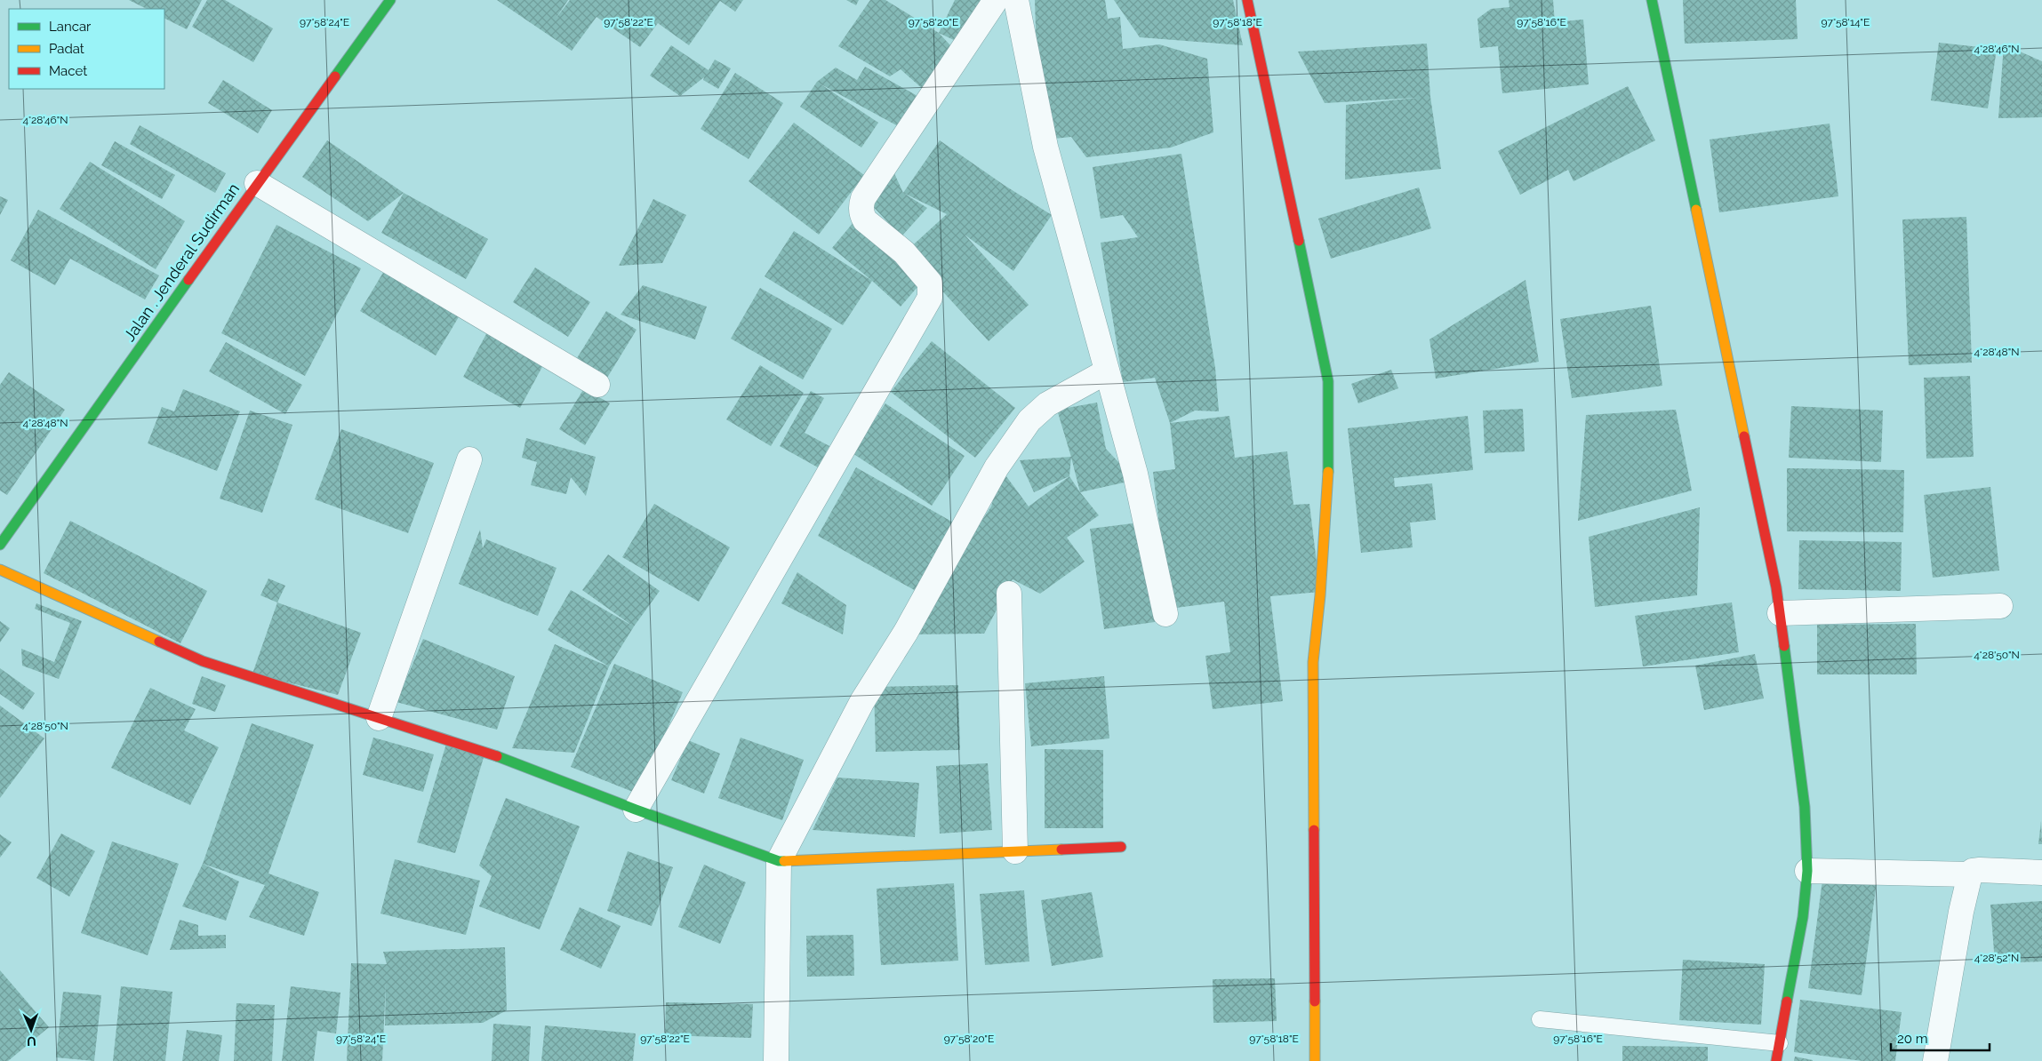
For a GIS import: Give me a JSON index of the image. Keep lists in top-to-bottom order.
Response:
{
  "streets": {
    "street": ["Jalan . Jenderal Sudirman"]
  },
  "legend": ["Lancar", "Padat", "Macet"],
  "scale_bar": "20 m",
  "north": "bottom",
  "coordinates": [
    "97°58'24\"E",
    "97°58'22\"E",
    "97°58'20\"E",
    "97°58'18\"E",
    "97°58'16\"E",
    "97°58'14\"E",
    "4°28'46\"N",
    "4°28'48\"N",
    "4°28'50\"N",
    "4°28'52\"N"
  ]
}
